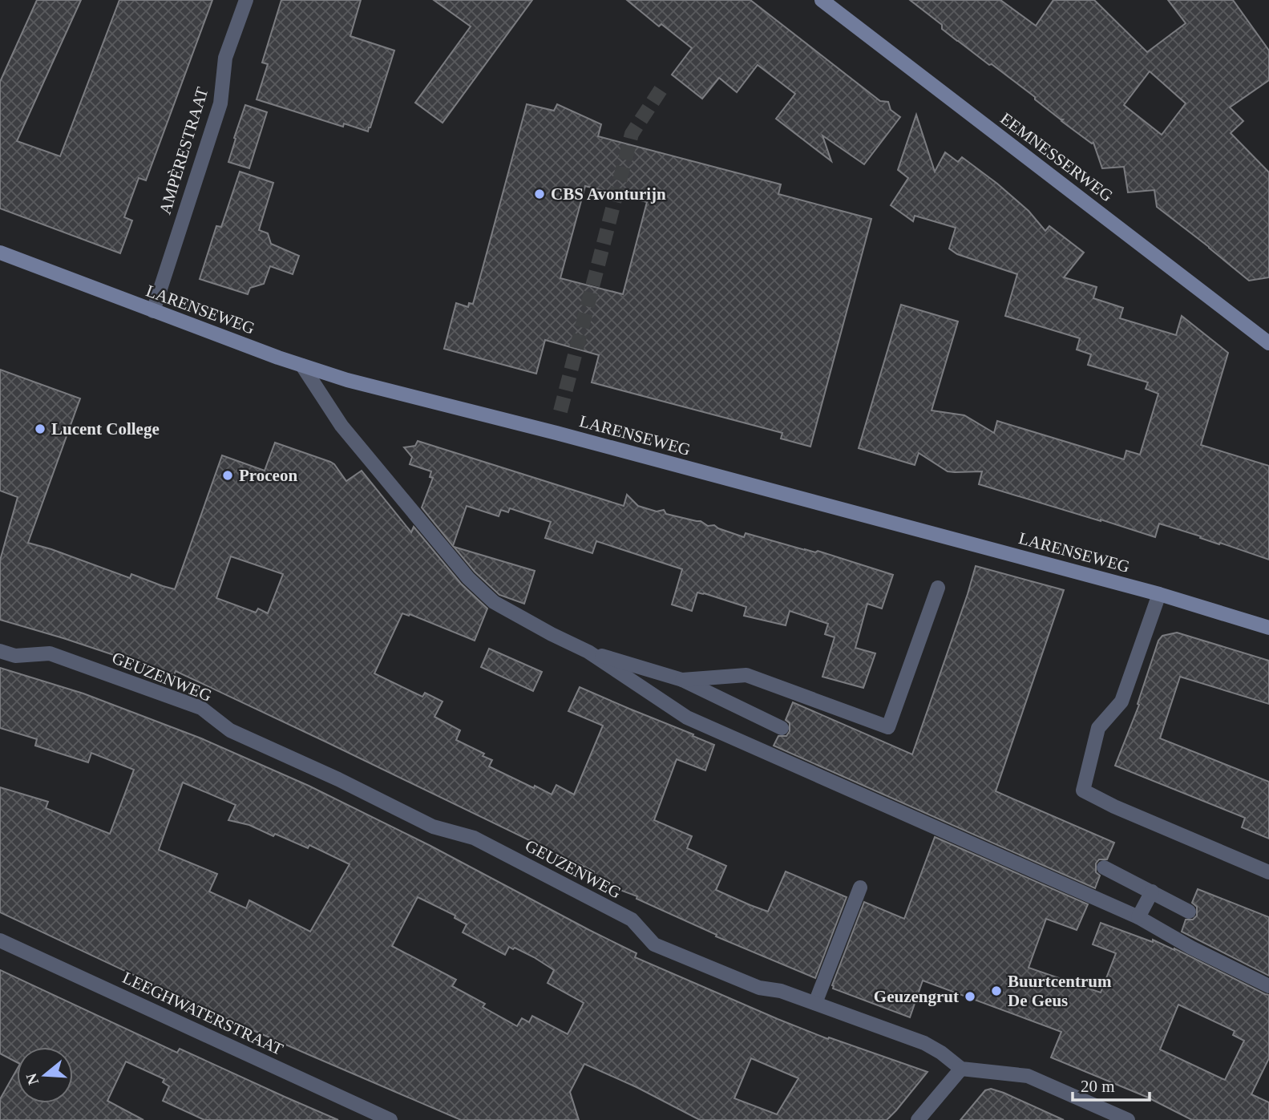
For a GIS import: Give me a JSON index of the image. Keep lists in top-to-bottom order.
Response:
{
  "streets": {
    "street": [
      "AMPÈRESTRAAT",
      "EEMNESSERWEG",
      "LARENSEWEG",
      "GEUZENWEG",
      "LEEGHWATERSTRAAT"
    ]
  },
  "crossings": [
    ["AMPÈRESTRAAT", "LARENSEWEG"]
  ],
  "places": [
    "CBS Avonturijn",
    "Lucent College",
    "Proceon",
    "Buurtcentrum De Geus",
    "Geuzengrut"
  ],
  "scale_bar": "20 m",
  "north": "left"
}
